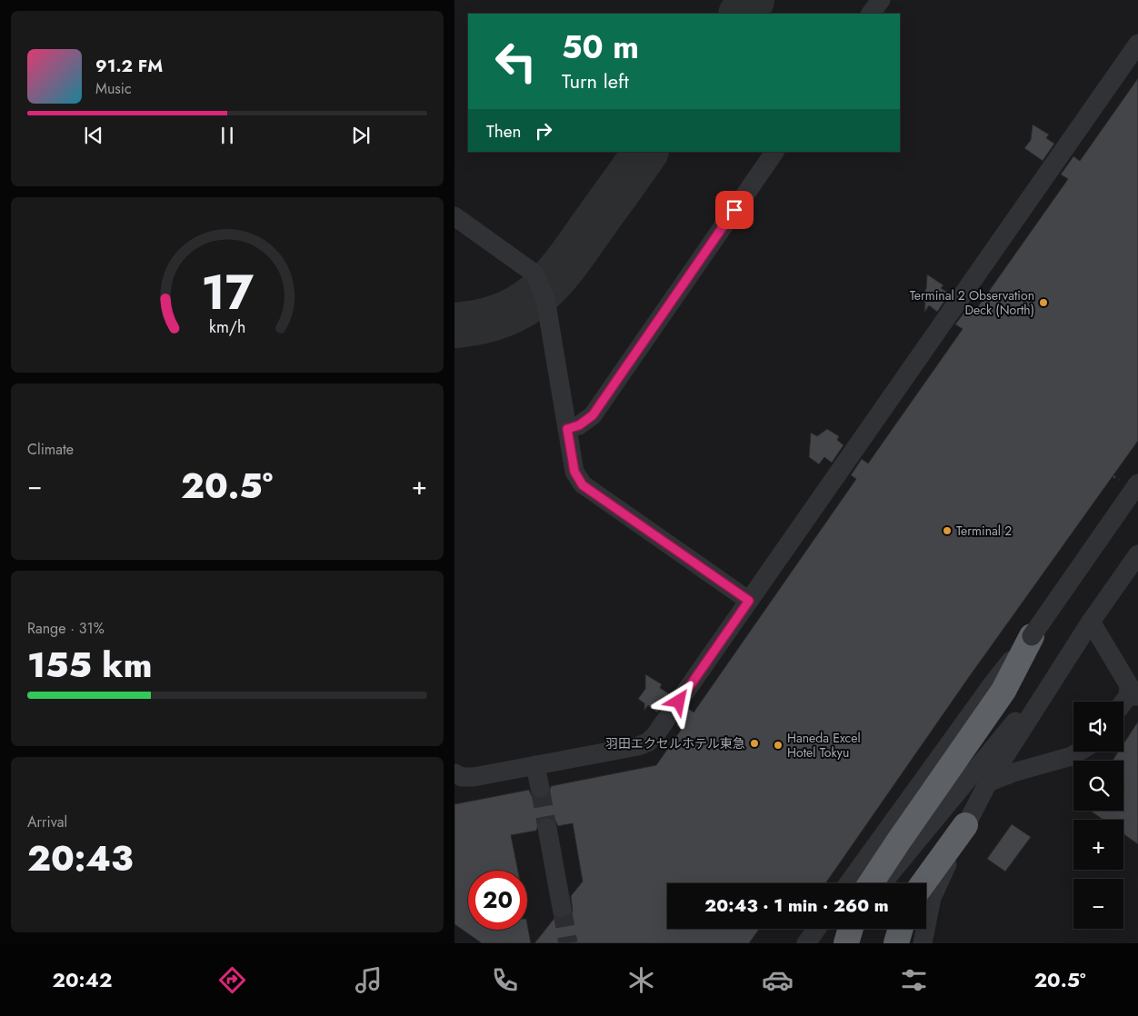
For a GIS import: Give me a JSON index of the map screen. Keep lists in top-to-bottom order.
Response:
{
  "places": [
    "Terminal 2 Observation Deck (North)",
    "Terminal 2",
    "羽田エクセルホテル東急",
    "Haneda Excel Hotel Tokyu"
  ],
  "page": {
    "turn": ["50 m", "Turn left"],
    "song": ["91.2 FM", "Music"],
    "then": "Then",
    "tile": [
      "Climate",
      ["Range · 31%", "155 km"],
      ["Arrival", "20:43"]
    ],
    "heat": ["−", "20.5°", "+"],
    "map_buttons": ["+", "−"],
    "limit": "20",
    "trip": "20:43 · 1 min · 260 m",
    "tabs": ["20:42", "20.5°"],
    "gauge": ["17", "km/h"]
  }
}
